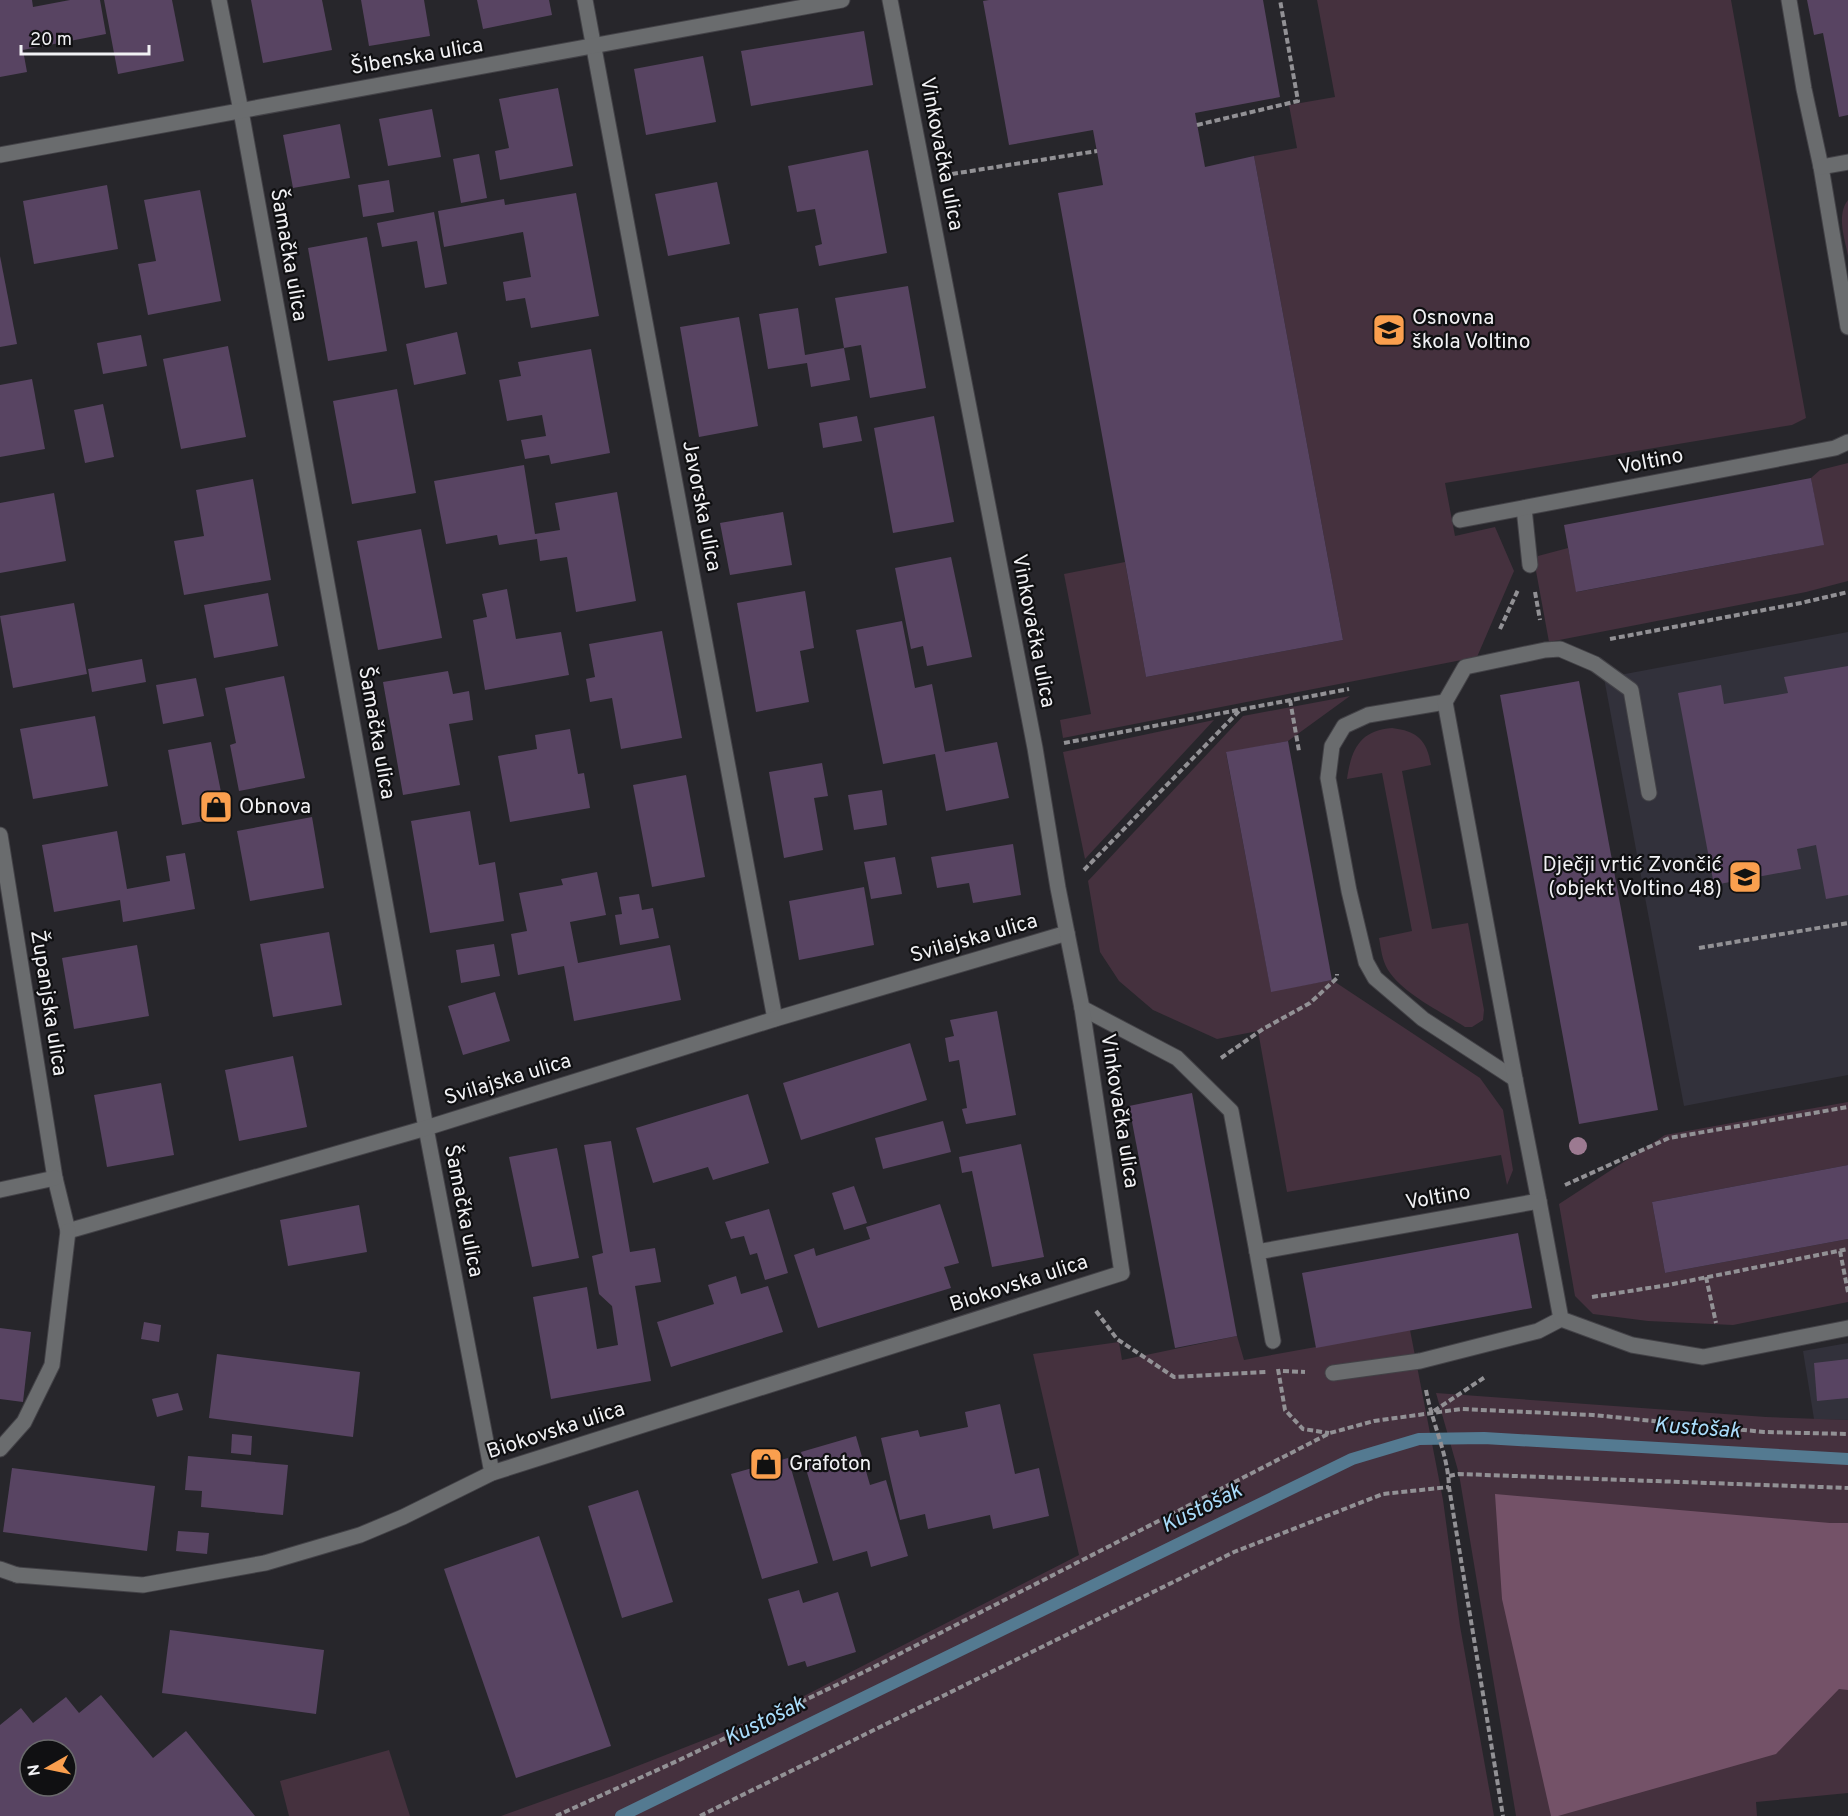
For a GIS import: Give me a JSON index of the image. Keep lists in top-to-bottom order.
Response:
{
  "streets": {
    "street": [
      "Šibenska ulica",
      "Vinkovačka ulica",
      "Šamačka ulica",
      "Voltino",
      "Javorska ulica",
      "Svilajska ulica",
      "Županjska ulica",
      "Biokovska ulica"
    ]
  },
  "crossings": [
    ["Šibenska ulica", "Šamačka ulica"],
    ["Šibenska ulica", "Javorska ulica"],
    ["Vinkovačka ulica", "Svilajska ulica"],
    ["Vinkovačka ulica", "Biokovska ulica"],
    ["Šamačka ulica", "Svilajska ulica"],
    ["Šamačka ulica", "Biokovska ulica"],
    ["Javorska ulica", "Svilajska ulica"]
  ],
  "water": ["Kustošak"],
  "places": {
    "school or university": ["Osnovna škola Voltino", "Dječji vrtić Zvončić (objekt Voltino 48)"],
    "shop": ["Obnova", "Grafoton"]
  },
  "scale_bar": "20 m",
  "north": "left"
}
